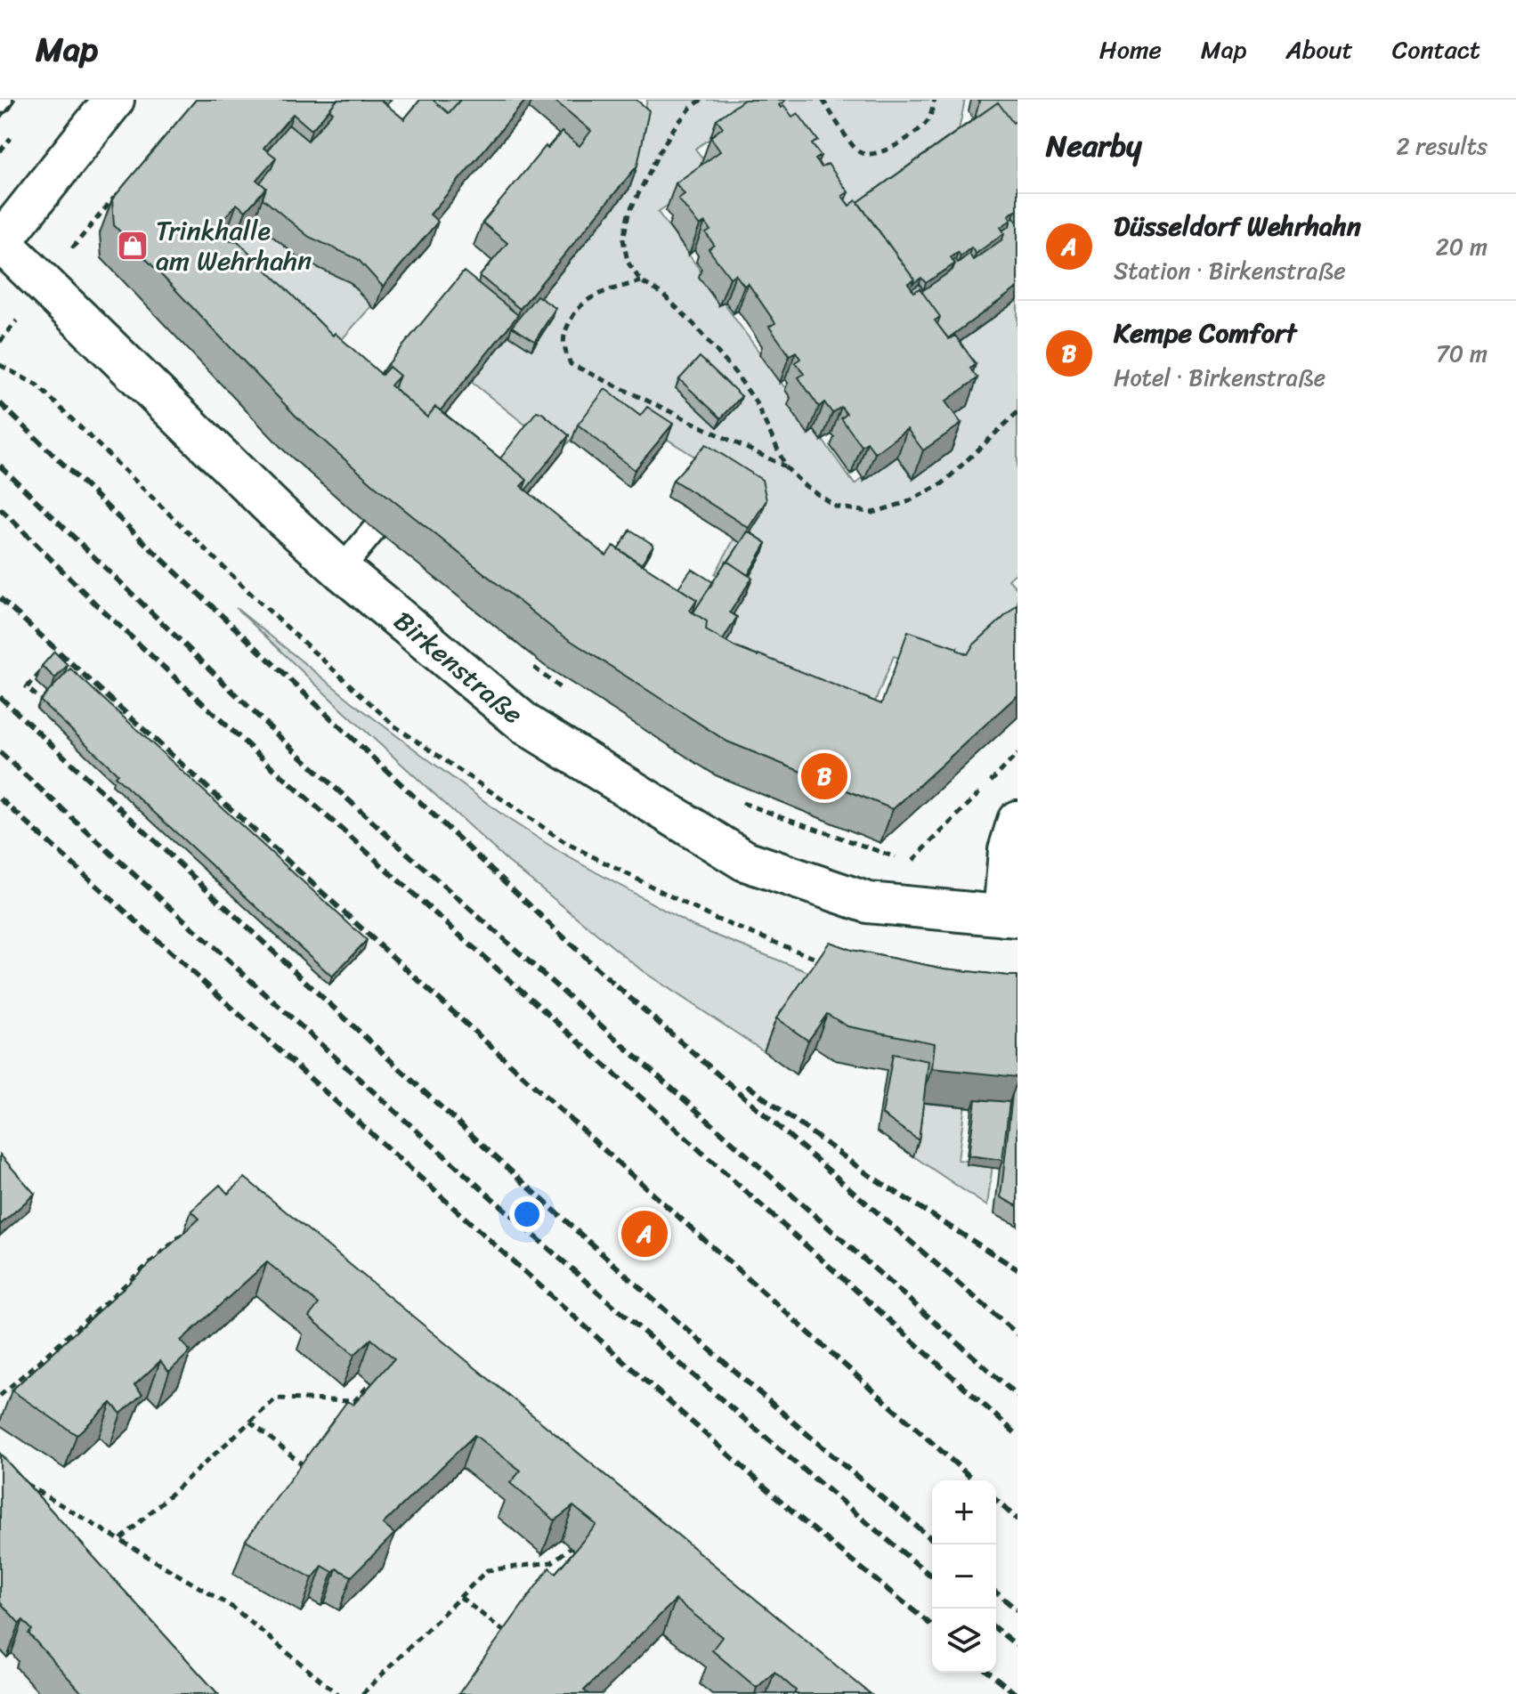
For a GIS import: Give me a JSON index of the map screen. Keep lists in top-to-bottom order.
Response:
{
  "streets": {
    "street": ["Birkenstraße"]
  },
  "places": {
    "shop": ["Trinkhalle am Wehrhahn"]
  },
  "page": {
    "header": "Map",
    "nav": [
      "Home",
      "Map",
      "About",
      "Contact"
    ],
    "heading": ["Nearby", "2 results"],
    "list": [
      {
        "mark": "A",
        "name": "Düsseldorf Wehrhahn",
        "note": "Station · Birkenstraße",
        "value": "20 m"
      },
      {
        "mark": "B",
        "name": "Kempe Comfort",
        "note": "Hotel · Birkenstraße",
        "value": "70 m"
      }
    ],
    "pins": ["B", "A"],
    "map_buttons": ["+", "−"]
  }
}
